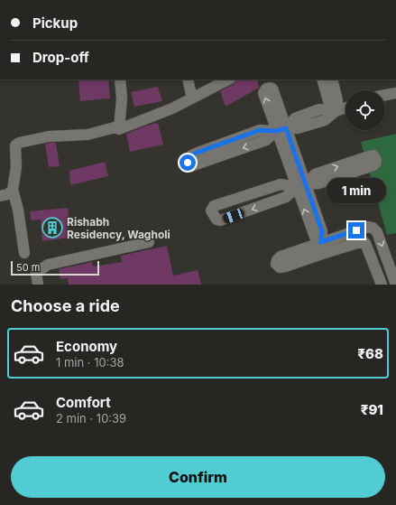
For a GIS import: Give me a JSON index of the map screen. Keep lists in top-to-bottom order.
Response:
{
  "places": {
    "building": ["Rishabh Residency, Wagholi"]
  },
  "scale_bar": "50 m",
  "page": {
    "banner": ["Pickup", "Drop-off"],
    "bubble": "1 min",
    "scale": "50 m",
    "heading": "Choose a ride",
    "list": [
      {
        "name": "Economy",
        "note": "1 min · 10:38",
        "value": "₹68"
      },
      {
        "name": "Comfort",
        "note": "2 min · 10:39",
        "value": "₹91"
      }
    ],
    "buttons": "Confirm"
  }
}
